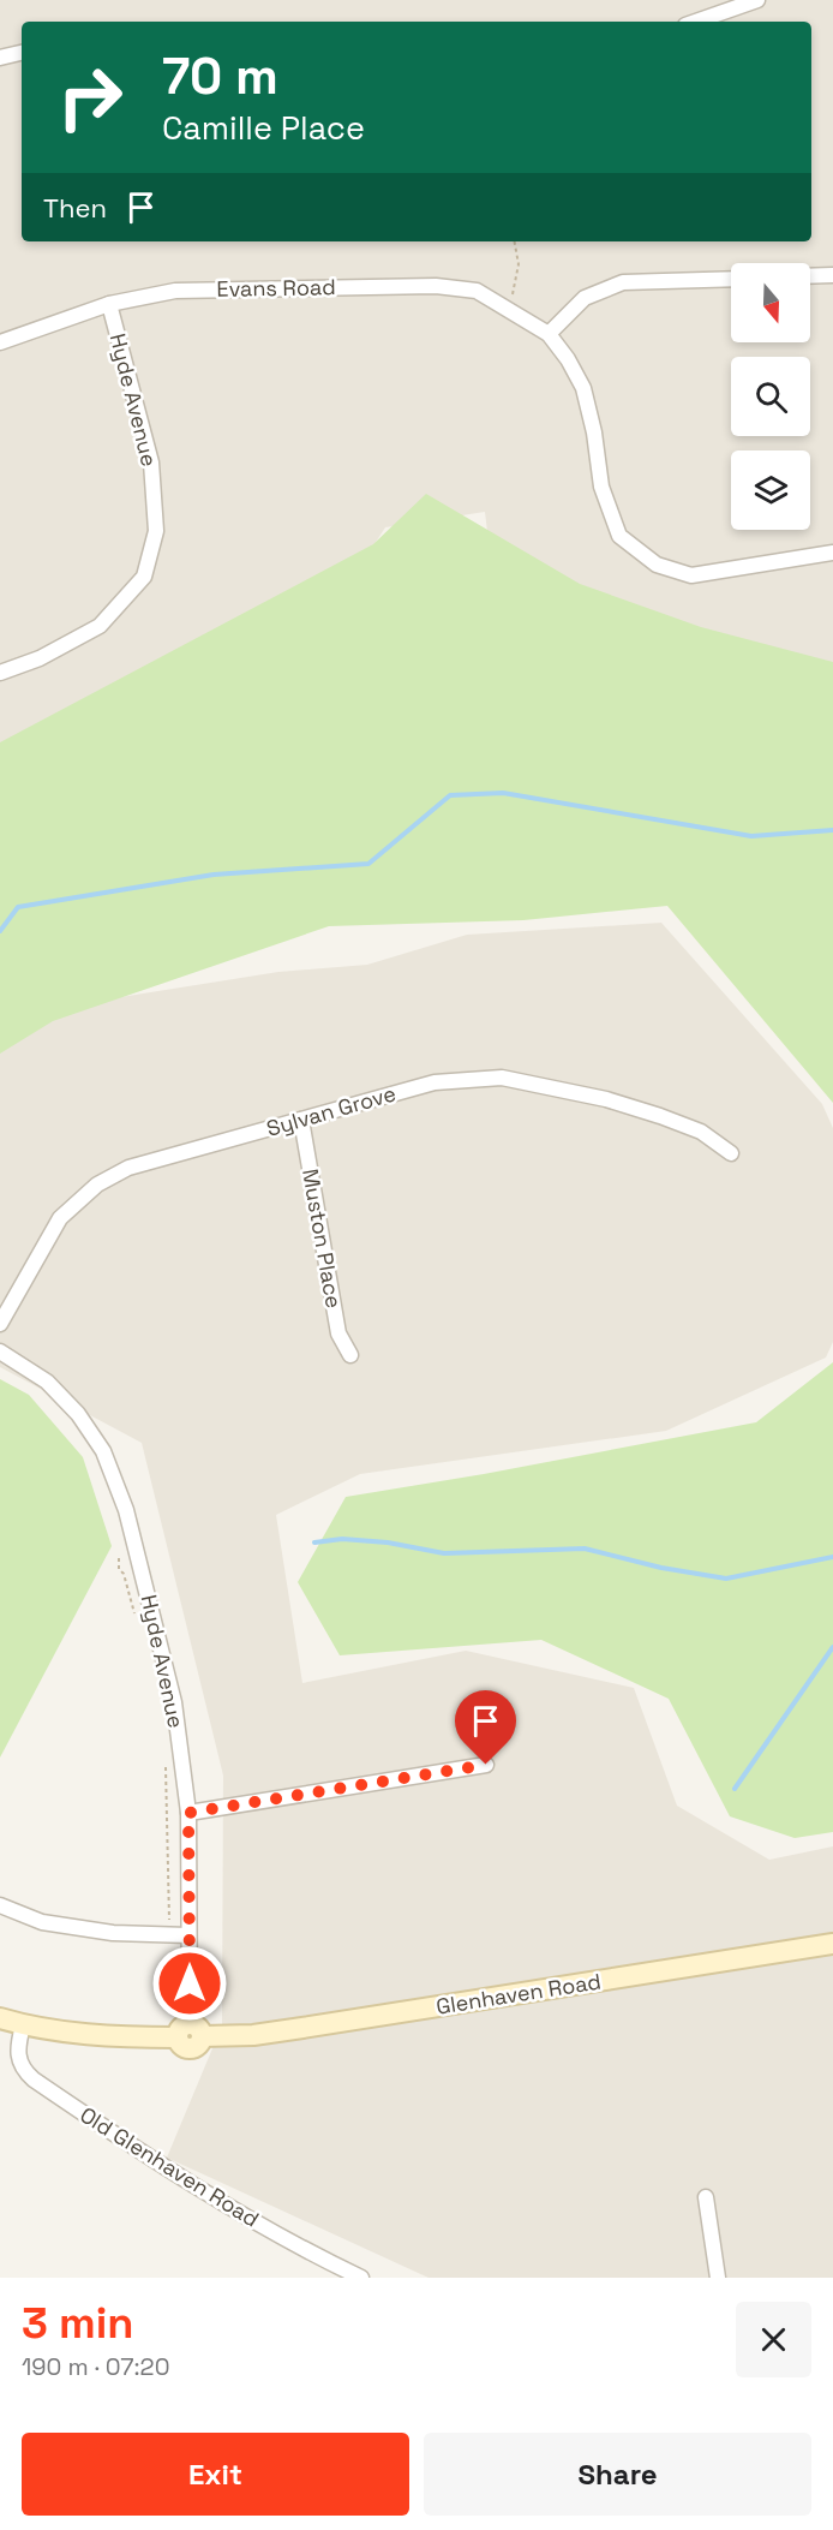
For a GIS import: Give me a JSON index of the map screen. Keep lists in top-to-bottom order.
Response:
{
  "streets": {
    "main road": ["Glenhaven Road"],
    "street": [
      "Evans Road",
      "Hyde Avenue",
      "Sylvan Grove",
      "Muston Place",
      "Old Glenhaven Road"
    ]
  },
  "crossings": [
    ["Evans Road", "Hyde Avenue"],
    ["Hyde Avenue", "Glenhaven Road"],
    ["Sylvan Grove", "Muston Place"],
    ["Glenhaven Road", "Old Glenhaven Road"]
  ],
  "north": "bottom",
  "page": {
    "turn": ["70 m", "Camille Place"],
    "then": "Then",
    "heading": ["3 min", "190 m · 07:20"],
    "buttons": ["Exit", "Share"]
  }
}
